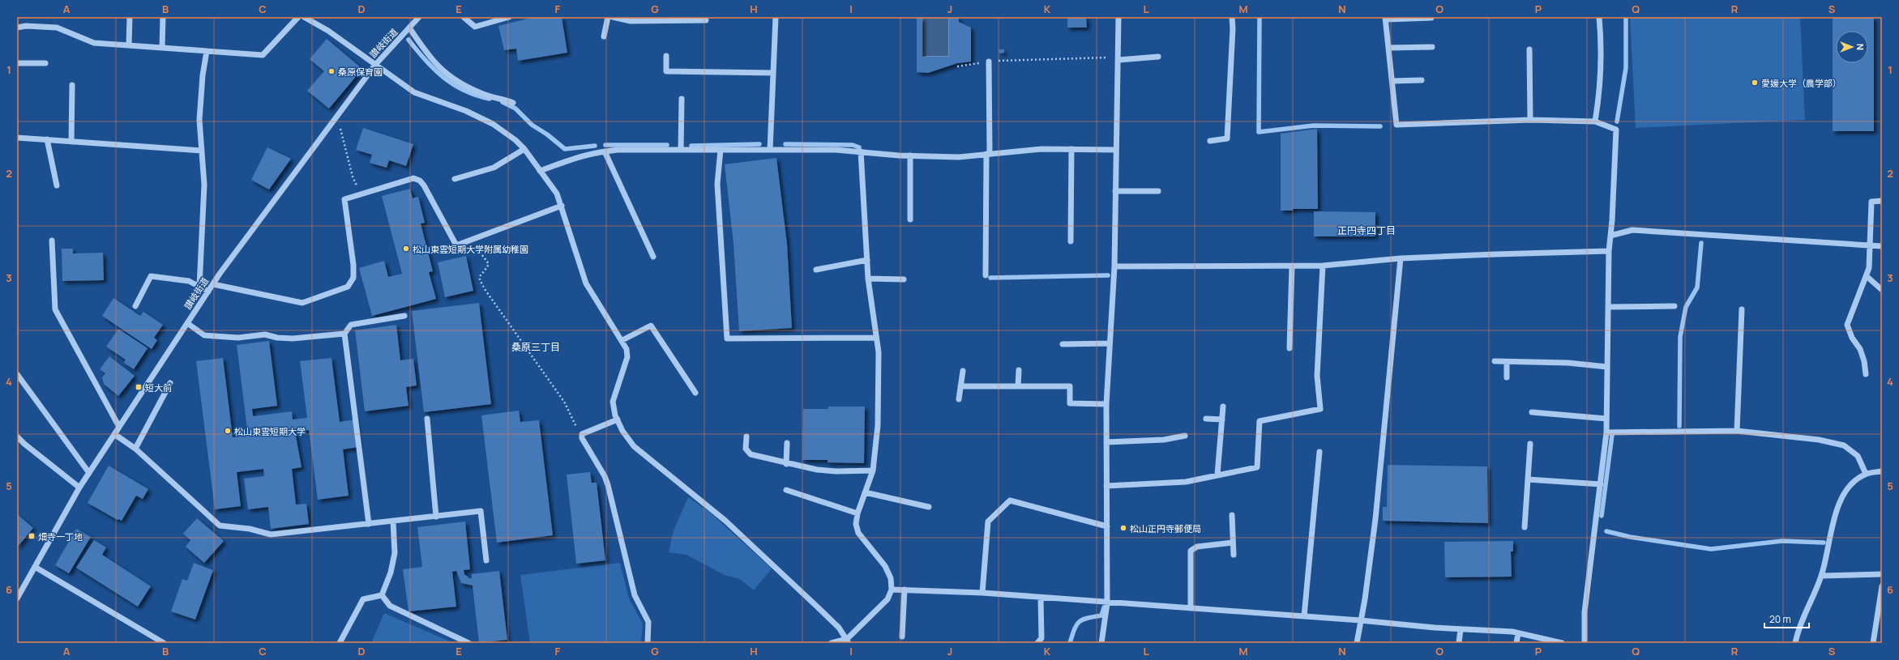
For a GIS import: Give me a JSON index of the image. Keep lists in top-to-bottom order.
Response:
{
  "streets": {
    "street": ["讃岐街道"]
  },
  "districts": ["正円寺四丁目", "桑原三丁目"],
  "places": {
    "other": [
      "桑原保育園",
      "愛媛大学（農学部）",
      "松山東雲短期大学附属幼稚園",
      "松山東雲短期大学",
      "松山正円寺郵便局"
    ],
    "transit": ["短大前", "畑寺一丁地"]
  },
  "scale_bar": "20 m",
  "north": "right",
  "grid": {
    "columns": [
      "A",
      "B",
      "C",
      "D",
      "E",
      "F",
      "G",
      "H",
      "I",
      "J",
      "K",
      "L",
      "M",
      "N",
      "O",
      "P",
      "Q",
      "R",
      "S"
    ],
    "rows": [
      "1",
      "2",
      "3",
      "4",
      "5",
      "6"
    ]
  }
}
